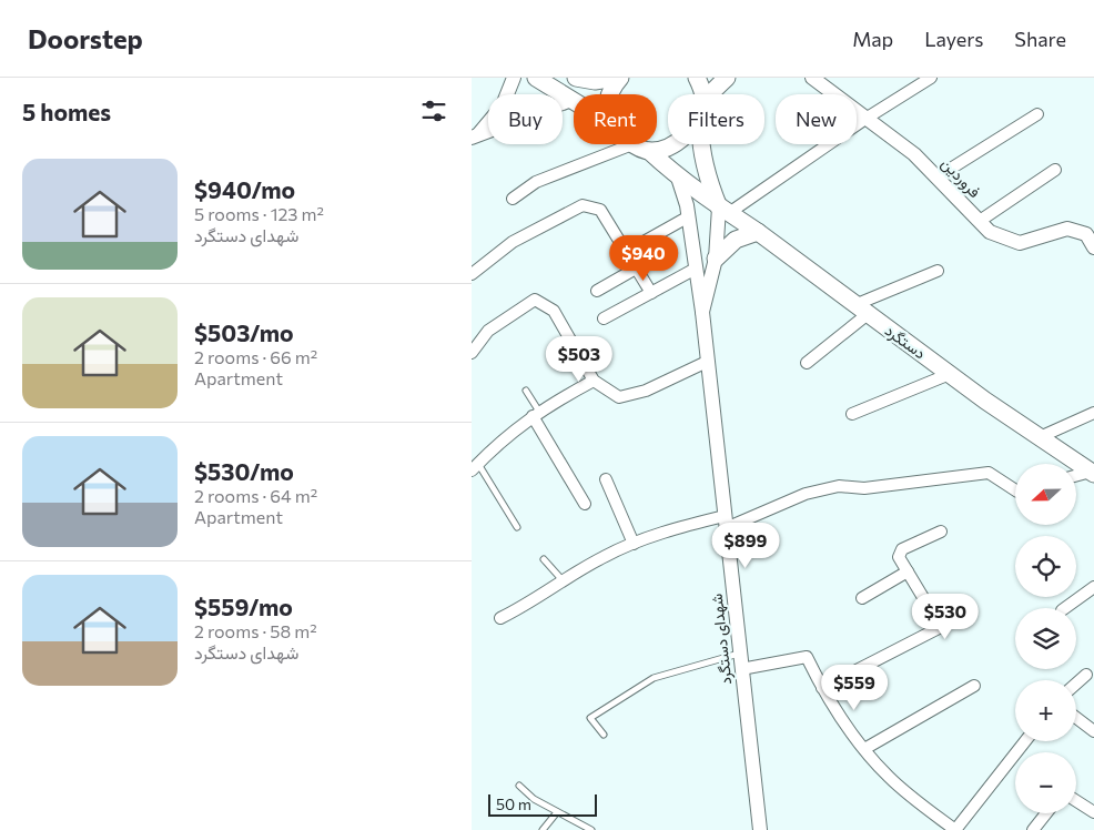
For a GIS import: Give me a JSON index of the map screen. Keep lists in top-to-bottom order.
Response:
{
  "streets": {
    "main road": ["دستگرد"],
    "street": ["فروردین", "شهدای دستگرد"]
  },
  "crossings": [
    ["دستگرد", "شهدای دستگرد"]
  ],
  "scale_bar": "50 m",
  "north": "left",
  "page": {
    "header": "Doorstep",
    "nav": ["Map", "Layers", "Share"],
    "heading": "5 homes",
    "chip": [
      "Buy",
      "Rent",
      "Filters",
      "New"
    ],
    "list": [
      {
        "name": "$940/mo",
        "note": "5 rooms · 123 m² · شهدای دستگرد"
      },
      {
        "name": "$503/mo",
        "note": "2 rooms · 66 m² · Apartment"
      },
      {
        "name": "$530/mo",
        "note": "2 rooms · 64 m² · Apartment"
      },
      {
        "name": "$559/mo",
        "note": "2 rooms · 58 m² · شهدای دستگرد"
      }
    ],
    "price": [
      "$940",
      "$503",
      "$899",
      "$530",
      "$559"
    ],
    "map_buttons": ["+", "−"],
    "scale": "50 m"
  }
}
